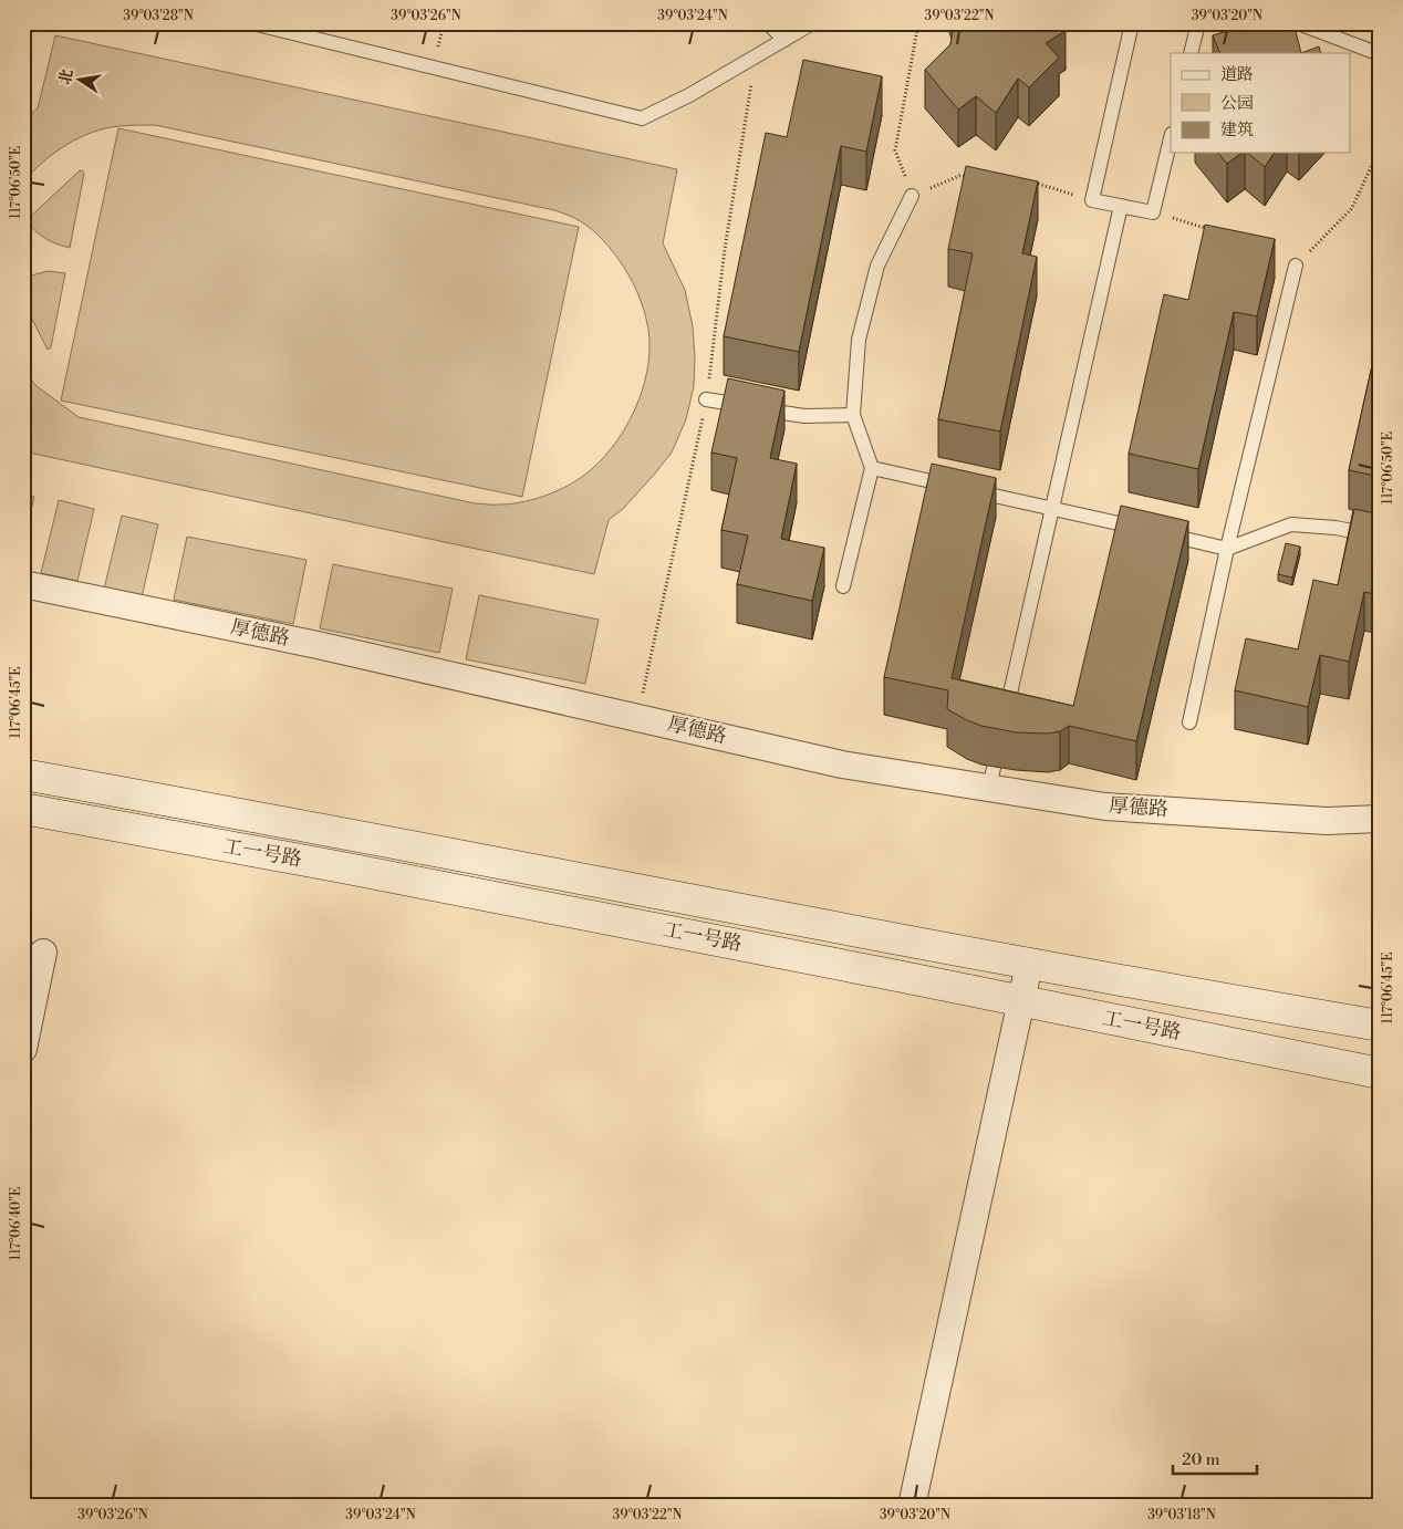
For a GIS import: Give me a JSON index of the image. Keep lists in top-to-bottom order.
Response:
{
  "streets": {
    "main road": ["工一号路"],
    "street": ["厚德路"]
  },
  "legend": ["道路", "公园", "建筑"],
  "scale_bar": "20 m",
  "north": "left",
  "coordinates": [
    "39°03'28\"N",
    "39°03'26\"N",
    "39°03'24\"N",
    "39°03'22\"N",
    "39°03'20\"N",
    "117°06'50\"E",
    "117°06'45\"E",
    "117°06'40\"E",
    "39°03'18\"N"
  ]
}
